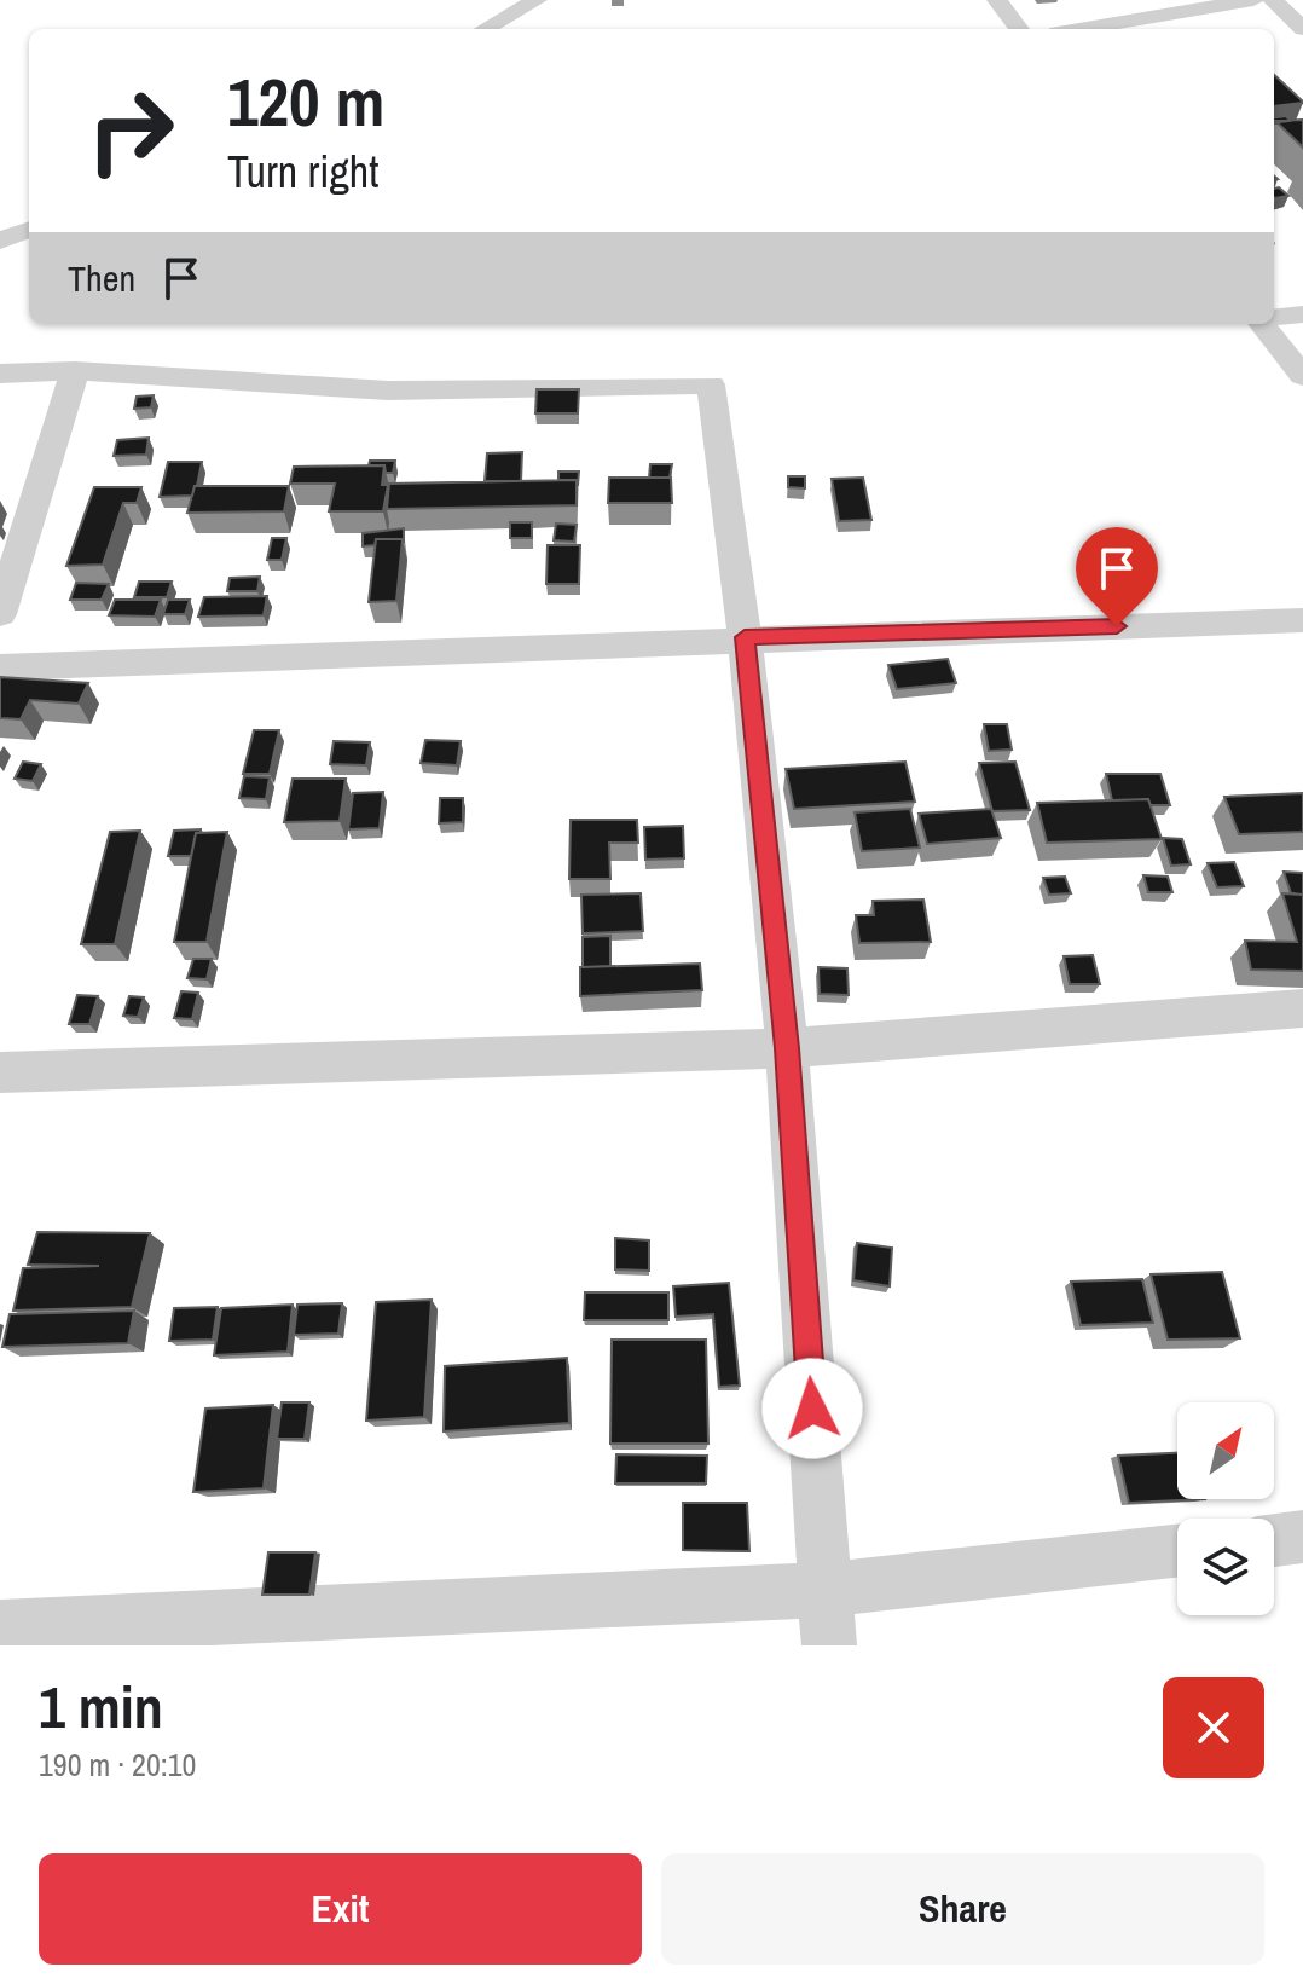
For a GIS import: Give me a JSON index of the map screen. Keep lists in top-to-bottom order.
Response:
{
  "north": "top right",
  "page": {
    "turn": ["120 m", "Turn right"],
    "then": "Then",
    "heading": ["1 min", "190 m · 20:10"],
    "buttons": ["Exit", "Share"]
  }
}
